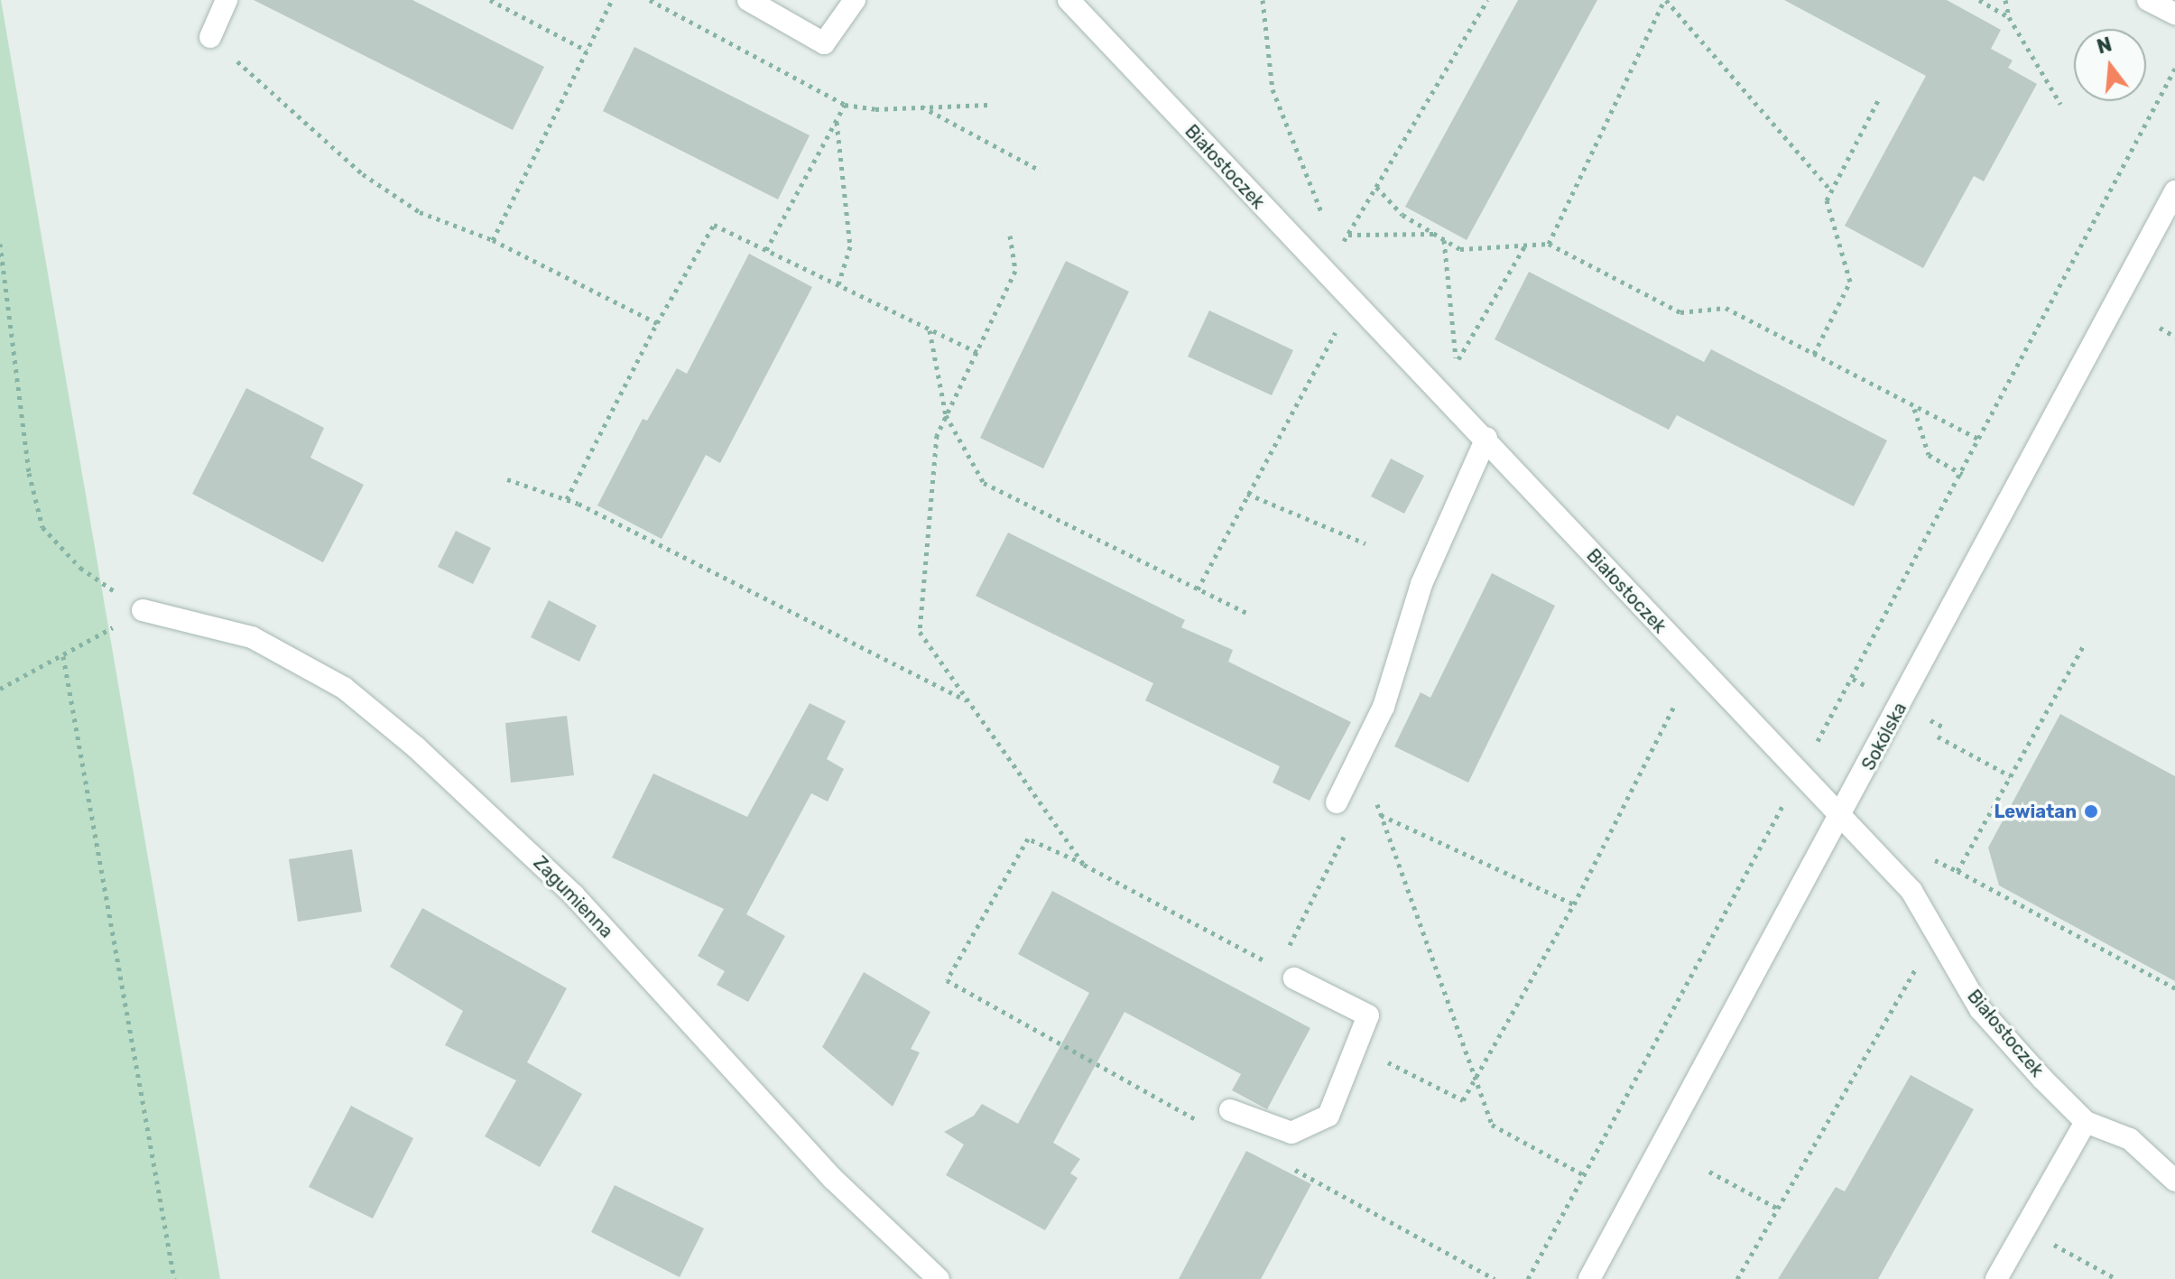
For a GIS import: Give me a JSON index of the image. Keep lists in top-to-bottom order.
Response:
{
  "streets": {
    "street": ["Białostoczek", "Sokólska", "Zagumienna"]
  },
  "crossings": [
    ["Białostoczek", "Sokólska"]
  ],
  "places": ["Lewiatan"],
  "north": "top"
}
